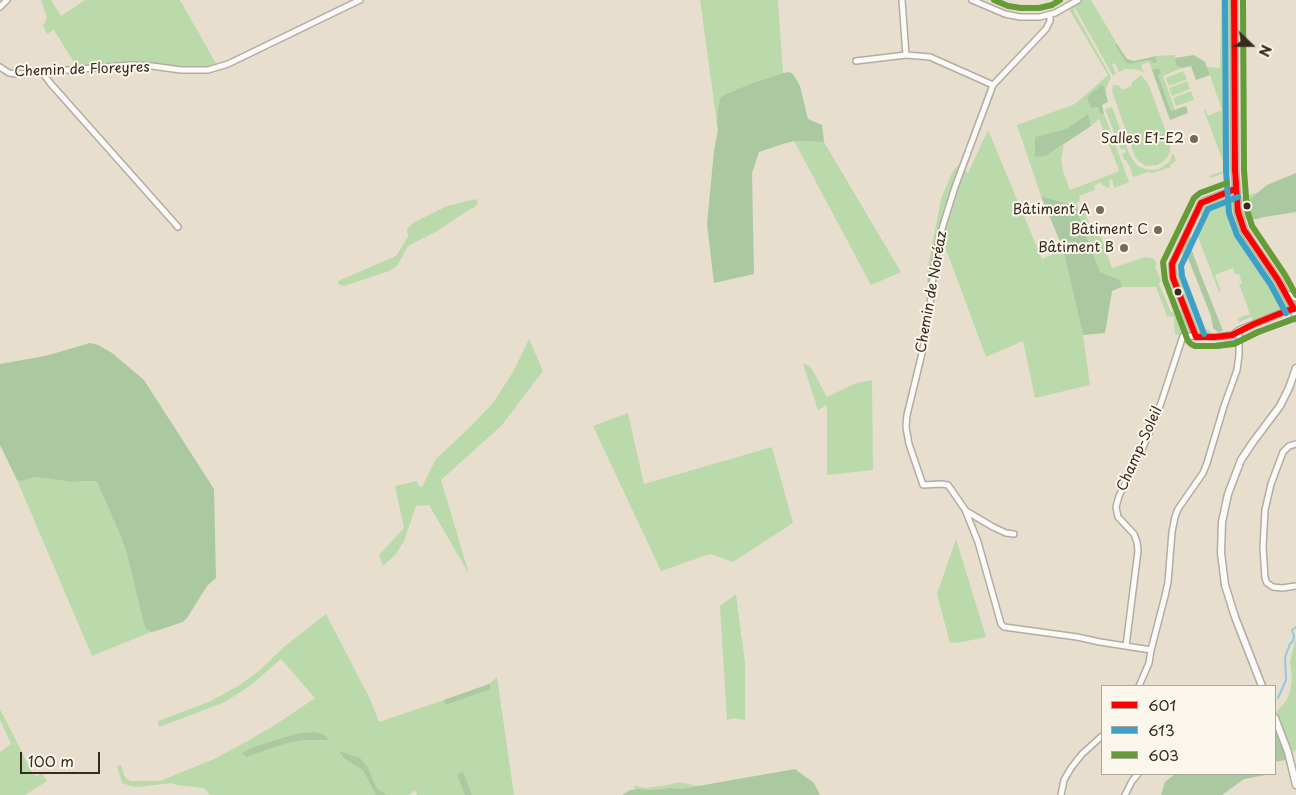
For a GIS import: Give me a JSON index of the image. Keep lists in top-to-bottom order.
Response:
{
  "streets": {
    "street": ["Chemin de Floreyres", "Chemin de Noréaz", "Champ-Soleil"]
  },
  "places": [
    "Salles E1-E2",
    "Bâtiment A",
    "Bâtiment C",
    "Bâtiment B"
  ],
  "lines": ["transit line 601", "transit line 613", "transit line 603"],
  "legend": ["601", "613", "603"],
  "scale_bar": "100 m",
  "north": "right"
}
